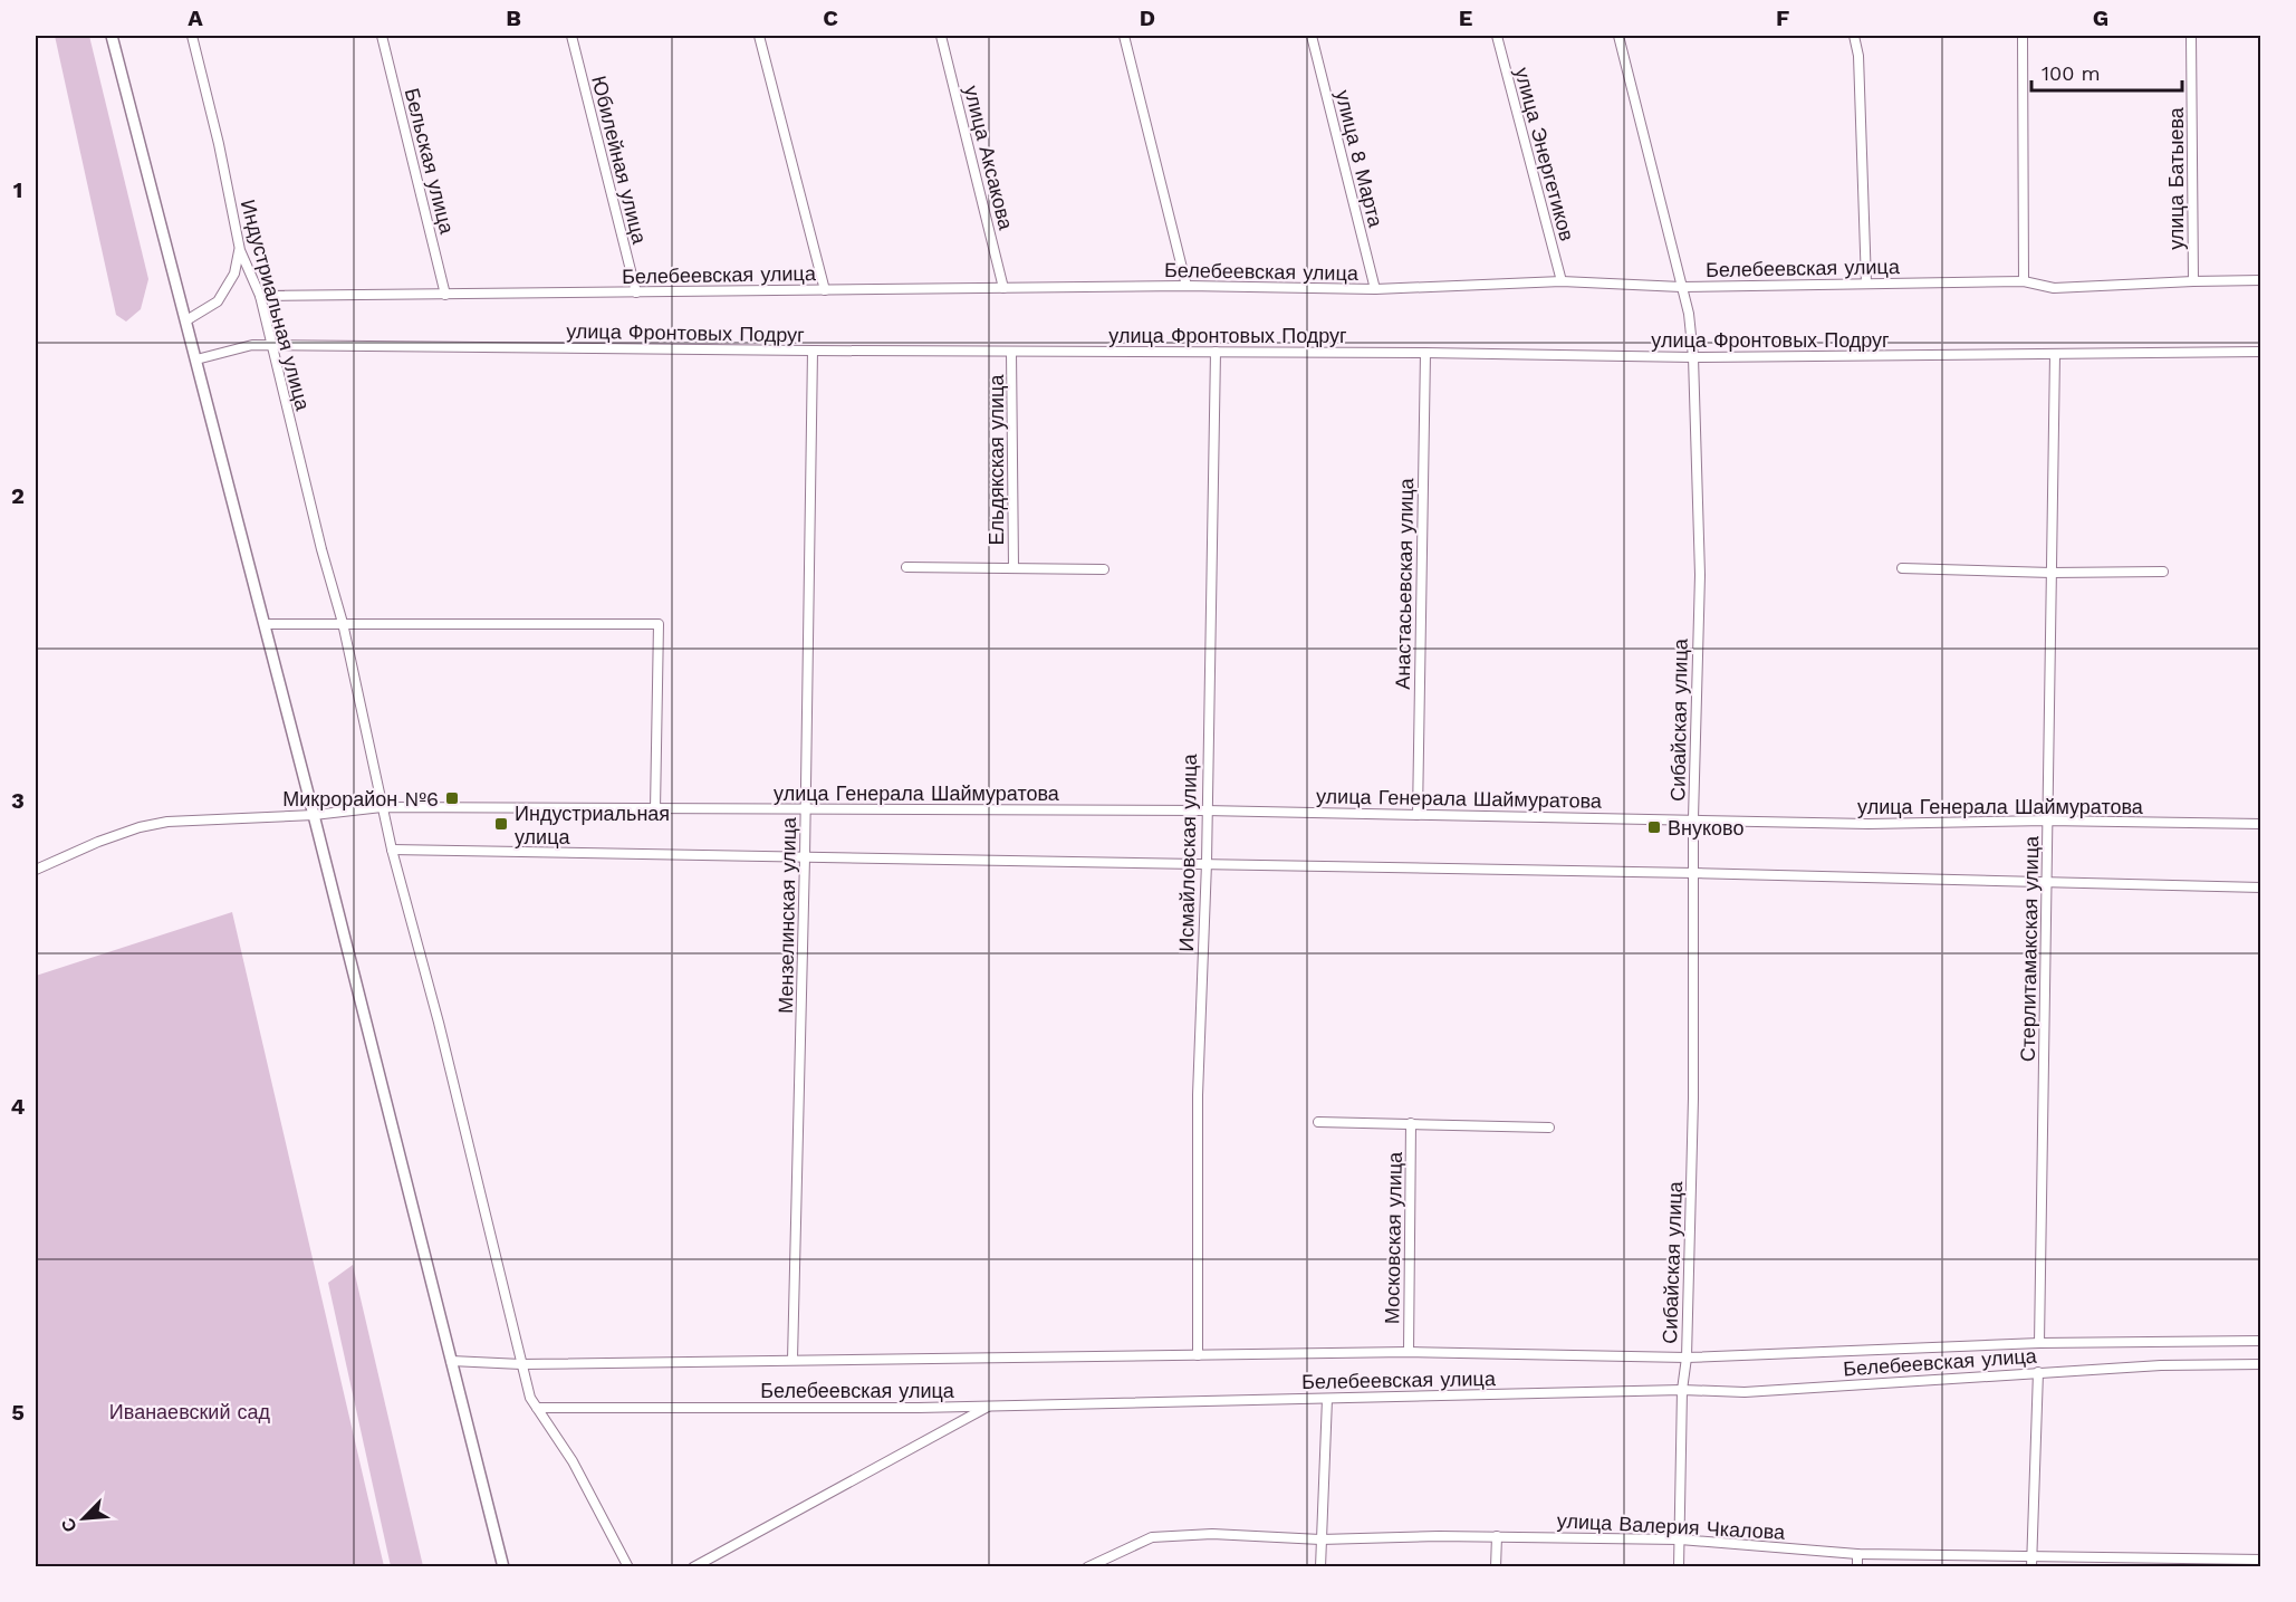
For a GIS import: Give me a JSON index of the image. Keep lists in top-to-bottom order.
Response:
{
  "streets": {
    "street": [
      "улица Энергетиков",
      "улица Аксакова",
      "улица 8 Марта",
      "Юбилейная улица",
      "Бельская улица",
      "улица Батыева",
      "Белебеевская улица",
      "Индустриальная улица",
      "улица Фронтовых Подруг",
      "Ельдякская улица",
      "Анастасьевская улица",
      "Сибайская улица",
      "улица Генерала Шаймуратова",
      "Исмайловская улица",
      "Мензелинская улица",
      "Стерлитамакская улица",
      "Московская улица",
      "улица Валерия Чкалова"
    ]
  },
  "crossings": [
    ["улица Энергетиков", "Белебеевская улица"],
    ["улица Аксакова", "Белебеевская улица"],
    ["улица 8 Марта", "Белебеевская улица"],
    ["Юбилейная улица", "Белебеевская улица"],
    ["Бельская улица", "Белебеевская улица"],
    ["улица Батыева", "Белебеевская улица"],
    ["Белебеевская улица", "Индустриальная улица"],
    ["Белебеевская улица", "Сибайская улица"],
    ["Белебеевская улица", "Исмайловская улица"],
    ["Белебеевская улица", "Мензелинская улица"],
    ["Белебеевская улица", "Стерлитамакская улица"],
    ["Белебеевская улица", "Московская улица"],
    ["Индустриальная улица", "улица Фронтовых Подруг"],
    ["Индустриальная улица", "улица Генерала Шаймуратова"],
    ["улица Фронтовых Подруг", "Ельдякская улица"],
    ["улица Фронтовых Подруг", "Анастасьевская улица"],
    ["улица Фронтовых Подруг", "Сибайская улица"],
    ["улица Фронтовых Подруг", "Исмайловская улица"],
    ["улица Фронтовых Подруг", "Мензелинская улица"],
    ["улица Фронтовых Подруг", "Стерлитамакская улица"],
    ["Анастасьевская улица", "улица Генерала Шаймуратова"],
    ["Сибайская улица", "улица Генерала Шаймуратова"],
    ["Сибайская улица", "улица Валерия Чкалова"],
    ["улица Генерала Шаймуратова", "Исмайловская улица"],
    ["улица Генерала Шаймуратова", "Мензелинская улица"],
    ["улица Генерала Шаймуратова", "Стерлитамакская улица"]
  ],
  "parks": ["Иванаевский сад"],
  "places": {
    "transit": ["Микрорайон №6", "Индустриальная улица", "Внуково"]
  },
  "scale_bar": "100 m",
  "north": "bottom left",
  "grid": {
    "columns": [
      "A",
      "B",
      "C",
      "D",
      "E",
      "F",
      "G"
    ],
    "rows": [
      "1",
      "2",
      "3",
      "4",
      "5"
    ]
  }
}
